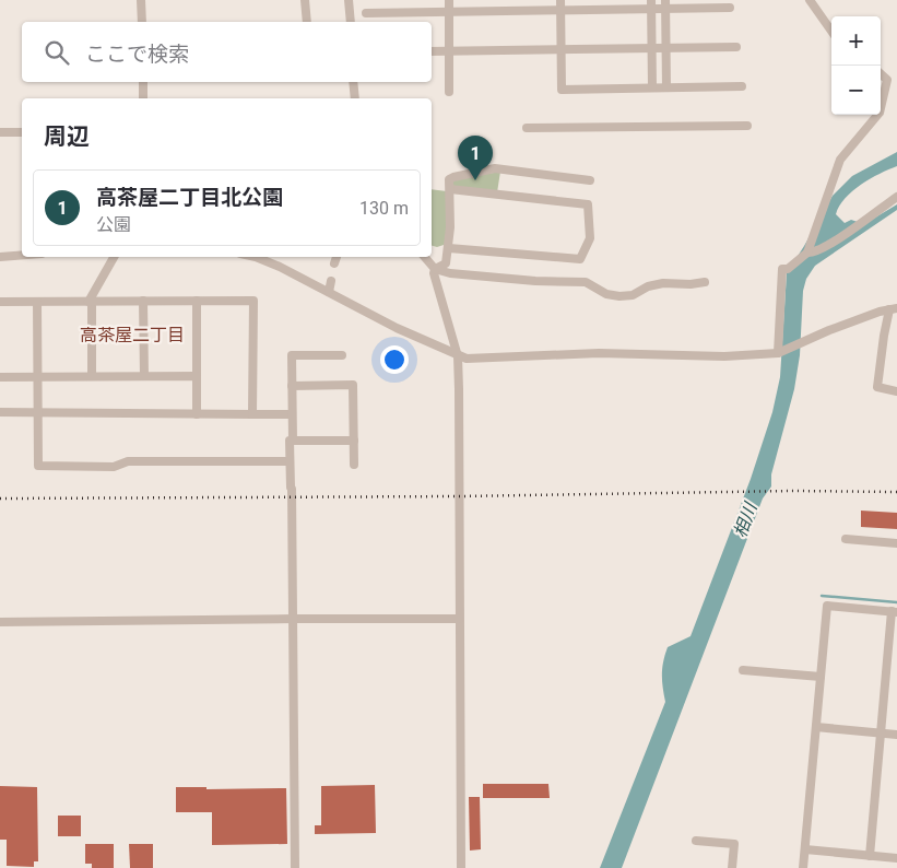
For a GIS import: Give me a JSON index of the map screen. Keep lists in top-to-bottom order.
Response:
{
  "districts": ["高茶屋二丁目"],
  "water": ["相川"],
  "page": {
    "map_buttons": ["+", "−"],
    "search": "ここで検索",
    "heading": "周辺",
    "pins": "1",
    "list": [
      {
        "mark": "1",
        "name": "高茶屋二丁目北公園",
        "note": "公園",
        "value": "130 m"
      }
    ]
  }
}
